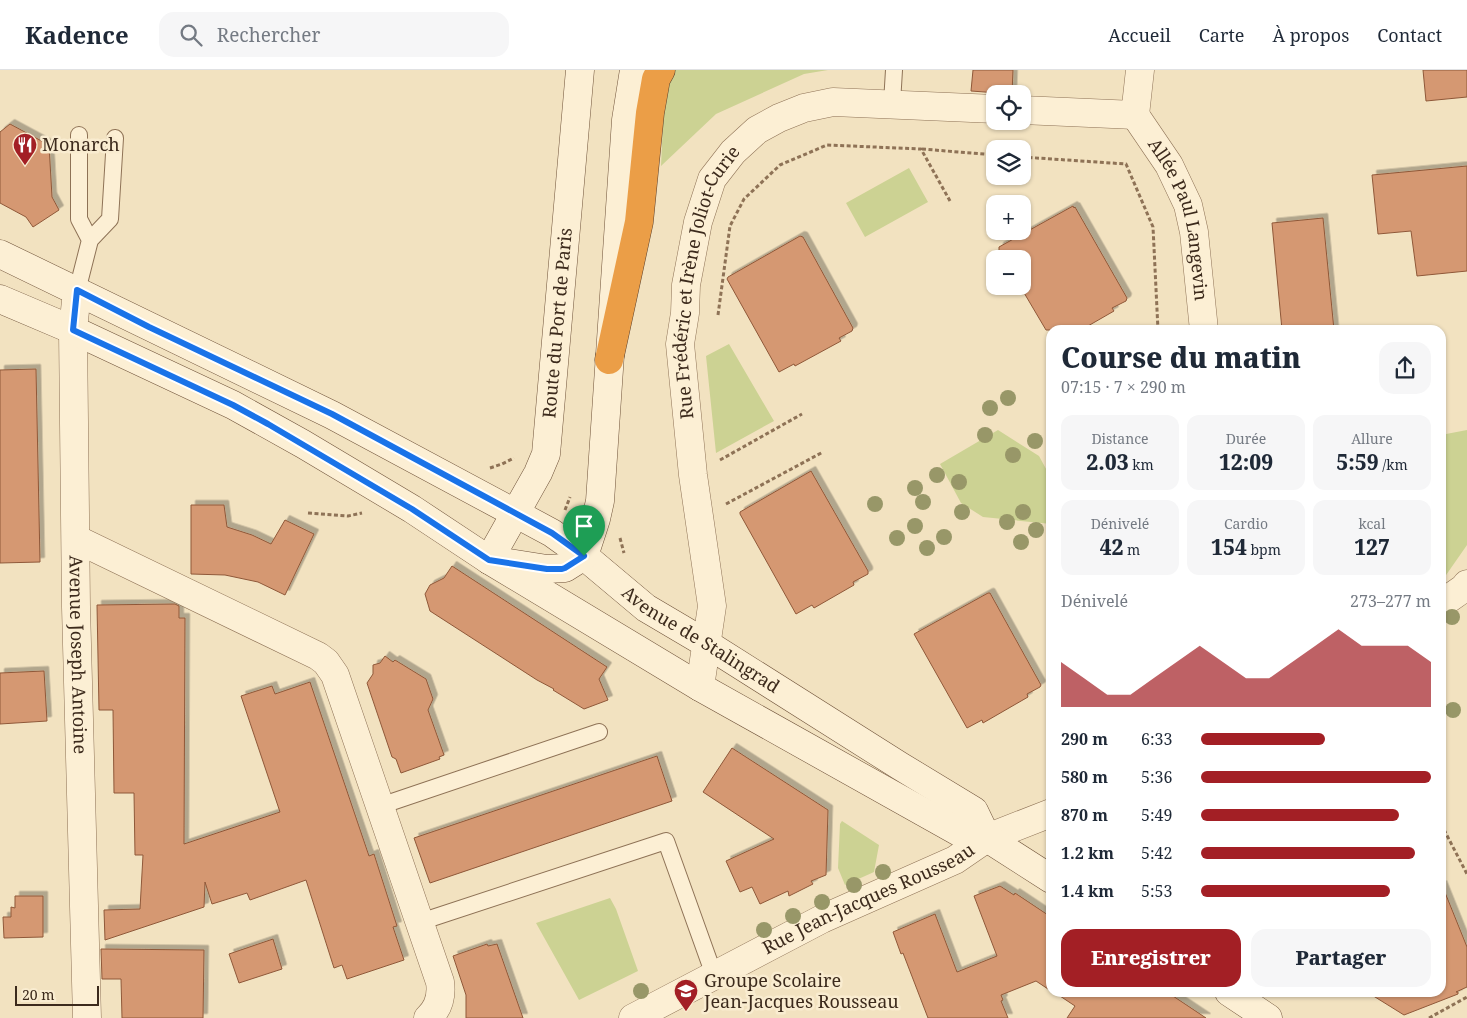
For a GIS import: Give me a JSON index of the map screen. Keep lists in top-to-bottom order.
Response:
{
  "streets": {
    "main road": [
      "Allée Paul Langevin",
      "Rue Frédéric et Irène Joliot-Curie",
      "Route du Port de Paris",
      "Avenue de Stalingrad",
      "Avenue Joseph Antoine",
      "Rue Jean-Jacques Rousseau"
    ]
  },
  "crossings": [
    ["Rue Frédéric et Irène Joliot-Curie", "Avenue de Stalingrad"],
    ["Route du Port de Paris", "Avenue de Stalingrad"],
    ["Avenue de Stalingrad", "Avenue Joseph Antoine"],
    ["Avenue de Stalingrad", "Rue Jean-Jacques Rousseau"]
  ],
  "places": {
    "restaurant": ["Monarch"],
    "school or university": ["Groupe Scolaire Jean-Jacques Rousseau"]
  },
  "scale_bar": "20 m",
  "page": {
    "header": "Kadence",
    "search": "Rechercher",
    "nav": [
      "Accueil",
      "Carte",
      "À propos",
      "Contact"
    ],
    "map_buttons": ["+", "−"],
    "heading": ["Course du matin", "07:15 · 7 × 290 m"],
    "stats": [
      ["Distance", "2.03 km"],
      ["Durée", "12:09"],
      ["Allure", "5:59 /km"],
      ["Dénivelé", "42 m"],
      ["Cardio", "154 bpm"],
      ["kcal", "127"]
    ],
    "chart": ["Dénivelé", "273–277 m"],
    "list": [
      {
        "name": "290 m",
        "note": "6:33"
      },
      {
        "name": "580 m",
        "note": "5:36"
      },
      {
        "name": "870 m",
        "note": "5:49"
      },
      {
        "name": "1.2 km",
        "note": "5:42"
      },
      {
        "name": "1.4 km",
        "note": "5:53"
      }
    ],
    "buttons": ["Enregistrer", "Partager"],
    "scale": "20 m"
  }
}
